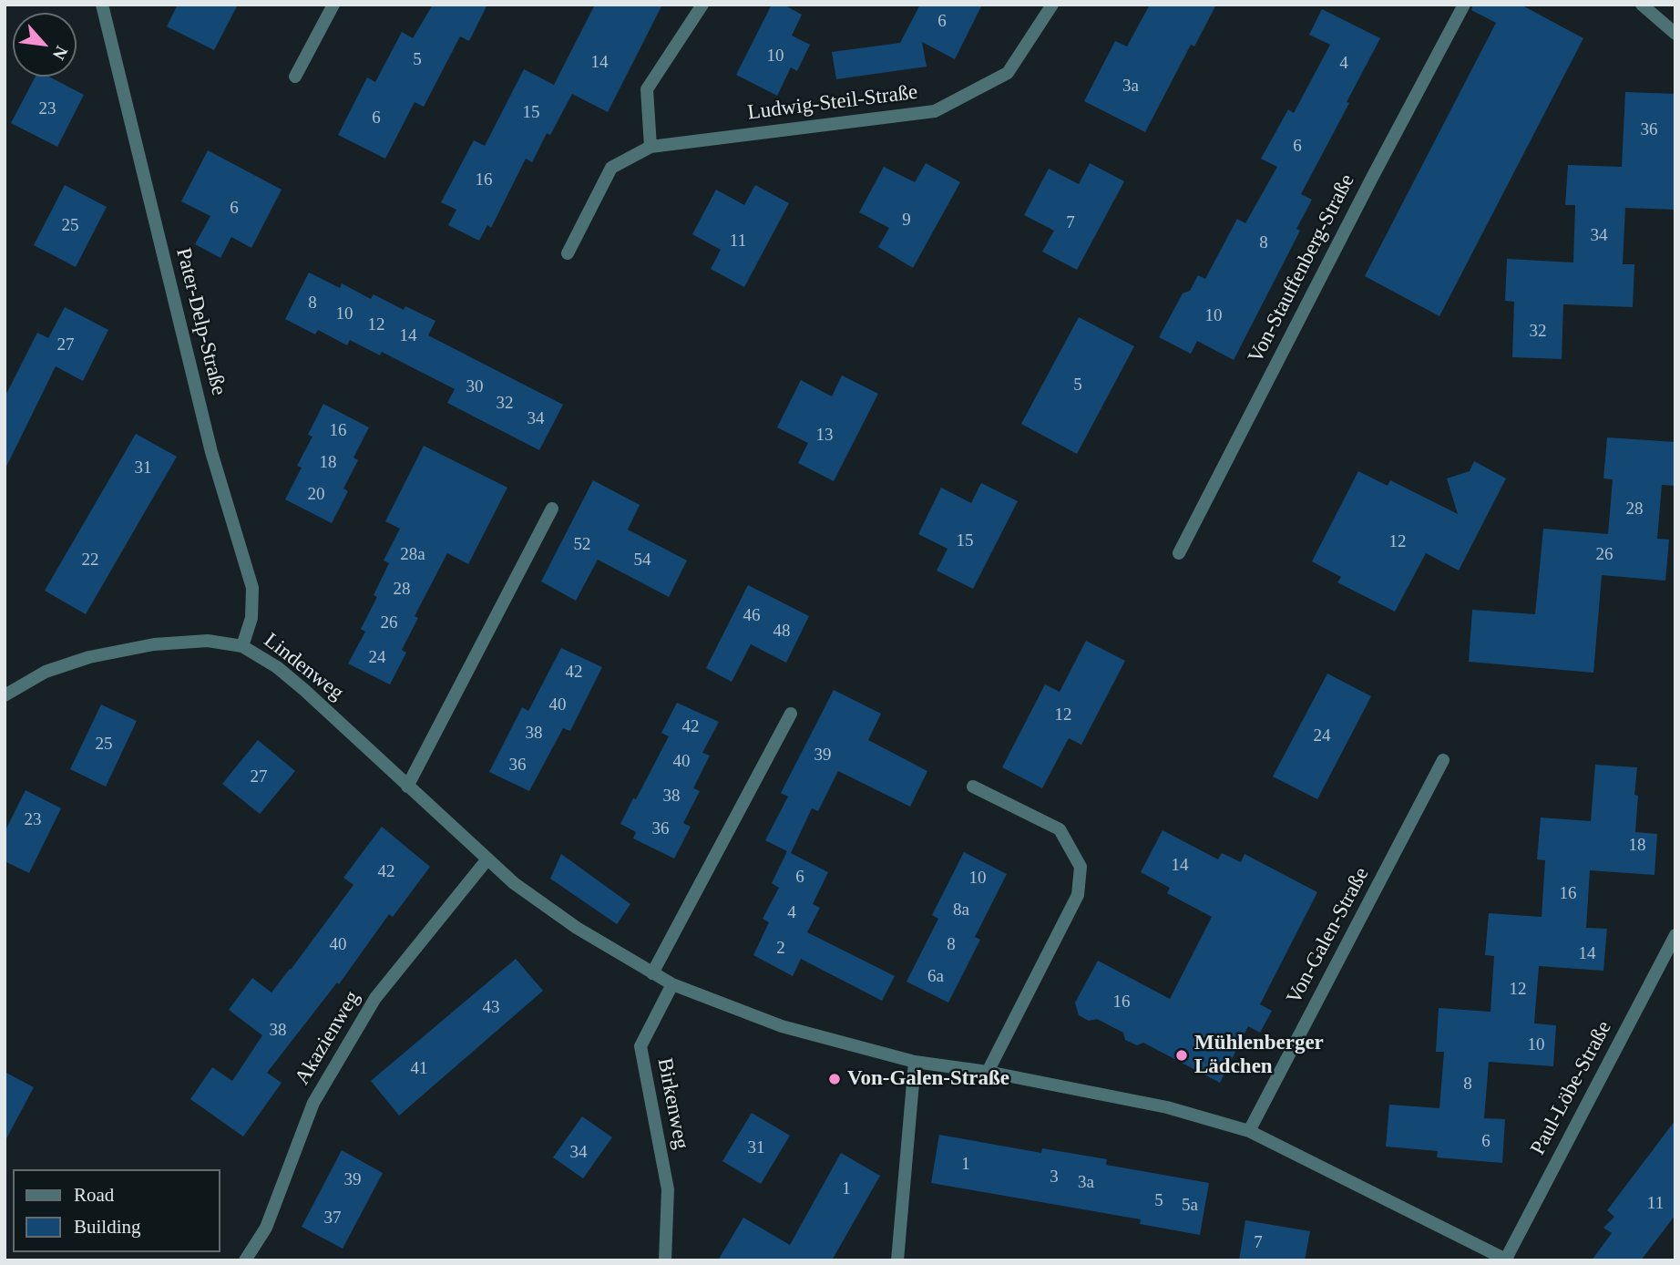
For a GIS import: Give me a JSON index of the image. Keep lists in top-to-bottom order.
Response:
{
  "streets": {
    "street": [
      "Ludwig-Steil-Straße",
      "Von-Stauffenberg-Straße",
      "Pater-Delp-Straße",
      "Lindenweg",
      "Von-Galen-Straße",
      "Akazienweg",
      "Paul-Löbe-Straße",
      "Birkenweg"
    ]
  },
  "crossings": [
    ["Pater-Delp-Straße", "Lindenweg"],
    ["Lindenweg", "Akazienweg"]
  ],
  "places": ["Mühlenberger Lädchen", "Von-Galen-Straße"],
  "house_numbers": [
    "6",
    "10",
    "5",
    "14",
    "4",
    "3a",
    "23",
    "15",
    "6",
    "36",
    "6",
    "16",
    "6",
    "9",
    "7",
    "25",
    "34",
    "11",
    "8",
    "8",
    "10",
    "10",
    "12",
    "32",
    "14",
    "27",
    "5",
    "30",
    "32",
    "34",
    "16",
    "13",
    "18",
    "31",
    "20",
    "28",
    "15",
    "12",
    "52",
    "28a",
    "26",
    "22",
    "54",
    "28",
    "46",
    "26",
    "48",
    "24",
    "42",
    "40",
    "12",
    "42",
    "38",
    "24",
    "25",
    "39",
    "40",
    "36",
    "27",
    "38",
    "23",
    "36",
    "18",
    "14",
    "42",
    "6",
    "10",
    "16",
    "8a",
    "4",
    "40",
    "8",
    "2",
    "14",
    "6a",
    "12",
    "16",
    "43",
    "38",
    "10",
    "41",
    "8",
    "6",
    "31",
    "34",
    "1",
    "3",
    "39",
    "3a",
    "1",
    "5",
    "11",
    "5a",
    "37",
    "7"
  ],
  "legend": ["Road", "Building"],
  "north": "bottom right"
}
